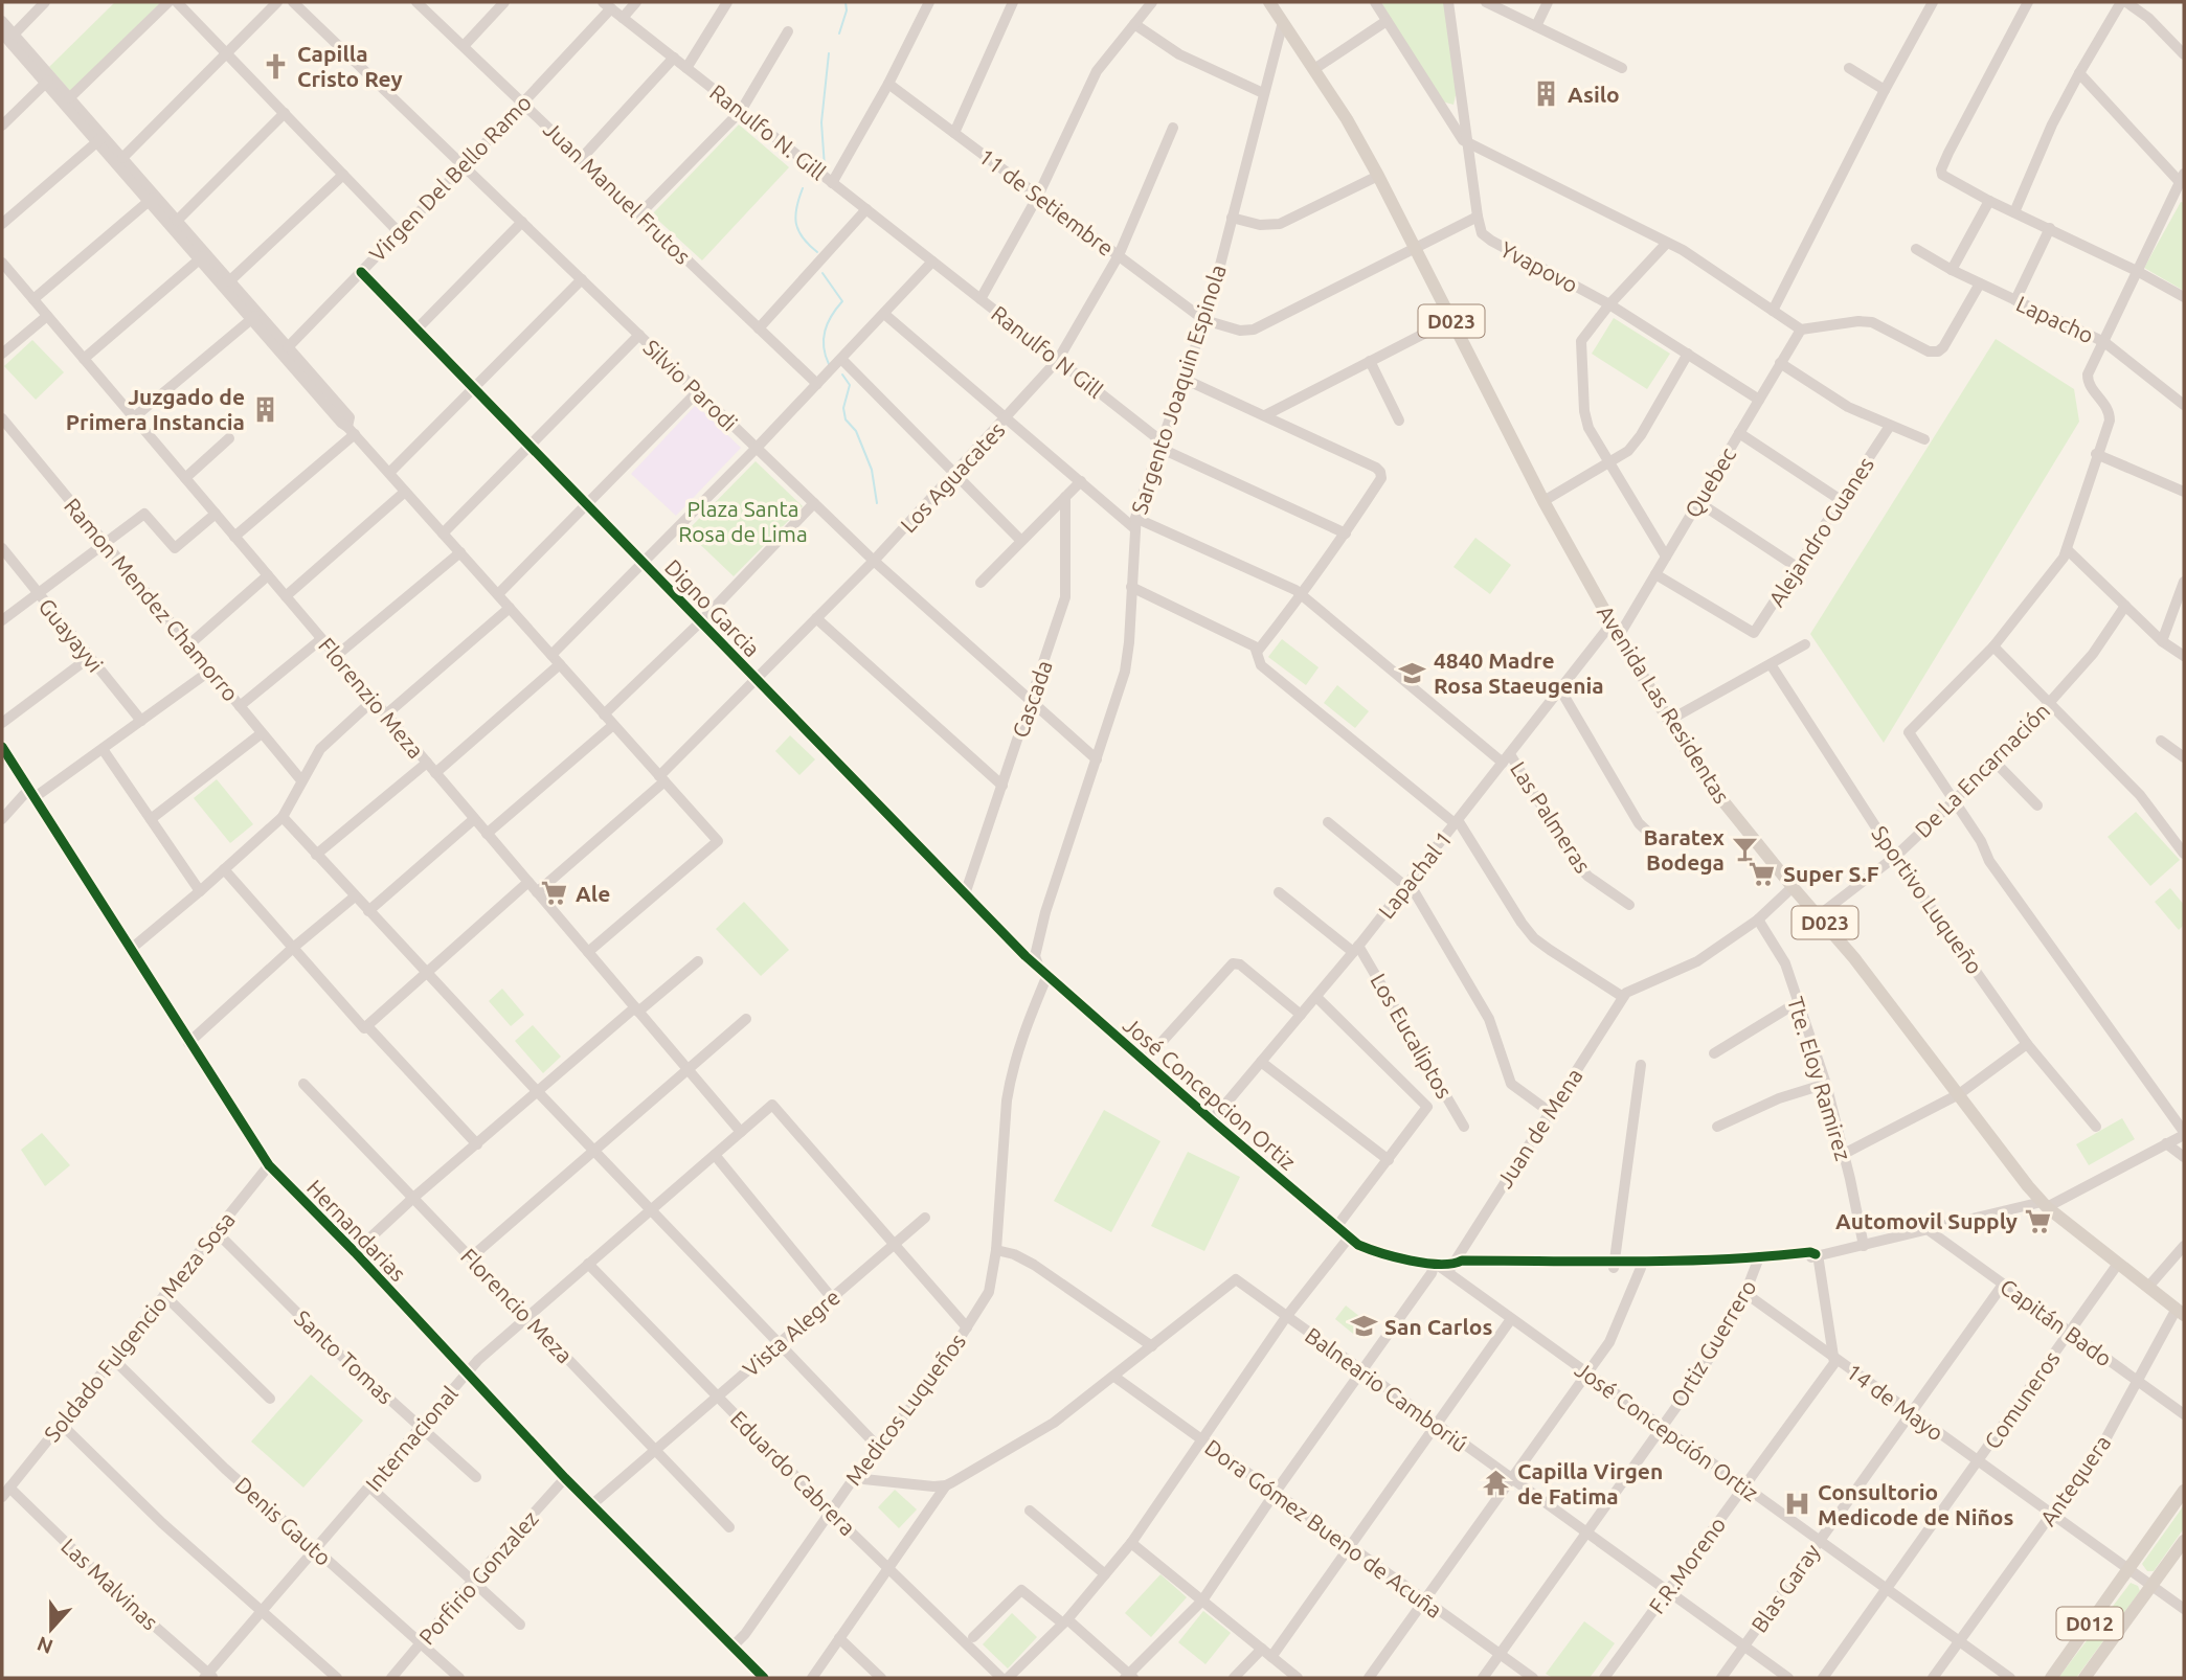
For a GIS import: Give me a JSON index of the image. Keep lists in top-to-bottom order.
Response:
{
  "streets": {
    "main road": ["D023", "Avenida Las Residentas", "D012"],
    "street": [
      "Ranulfo N. Gill",
      "Virgen Del Bello Ramo",
      "Juan Manuel Frutos",
      "11 de Setiembre",
      "Yvapovo",
      "Lapacho",
      "Ranulfo N Gill",
      "Silvio Parodi",
      "Sargento Joaquin Espinola",
      "Los Aguacates",
      "Quebec",
      "Alejandro Guanes",
      "Ramon Mendez Chamorro",
      "Digno Garcia",
      "Guayayvi",
      "Florenzio Meza",
      "Cascada",
      "De La Encarnación",
      "Las Palmeras",
      "Lapachal 1",
      "Sportivo Luqueño",
      "Los Eucaliptos",
      "Tte. Eloy Ramirez",
      "José Concepcion Ortiz",
      "Juan de Mena",
      "Hernandarias",
      "Florencio Meza",
      "Capitán Bado",
      "Soldado Fulgencio Meza Sosa",
      "Vista Alegre",
      "Ortiz Guerrero",
      "Santo Tomas",
      "Balneario Camboriú",
      "Comuneros",
      "14 de Mayo",
      "Medicos Luqueños",
      "José Concepción Ortiz",
      "Internacional",
      "Eduardo Cabrera",
      "Antequera",
      "Denis Gauto",
      "Dora Gómez Bueno de Acuña",
      "F.R.Moreno",
      "Porfirio Gonzalez",
      "Las Malvinas",
      "Blas Garay"
    ]
  },
  "crossings": [
    ["Ranulfo N. Gill", "Virgen Del Bello Ramo"],
    ["Ranulfo N. Gill", "Ranulfo N Gill"],
    ["Virgen Del Bello Ramo", "Juan Manuel Frutos"],
    ["Virgen Del Bello Ramo", "Silvio Parodi"],
    ["Virgen Del Bello Ramo", "Digno Garcia"],
    ["11 de Setiembre", "Sargento Joaquin Espinola"],
    ["11 de Setiembre", "Los Aguacates"],
    ["Yvapovo", "Quebec"],
    ["Ranulfo N Gill", "Sargento Joaquin Espinola"],
    ["Ranulfo N Gill", "Los Aguacates"],
    ["Silvio Parodi", "Sargento Joaquin Espinola"],
    ["Silvio Parodi", "Los Aguacates"],
    ["Silvio Parodi", "Cascada"],
    ["Sargento Joaquin Espinola", "Digno Garcia"],
    ["Sargento Joaquin Espinola", "Avenida Las Residentas"],
    ["Sargento Joaquin Espinola", "Las Palmeras"],
    ["Sargento Joaquin Espinola", "José Concepcion Ortiz"],
    ["Sargento Joaquin Espinola", "Medicos Luqueños"],
    ["Los Aguacates", "Digno Garcia"],
    ["Los Aguacates", "Florenzio Meza"],
    ["Los Aguacates", "Las Palmeras"],
    ["Quebec", "Alejandro Guanes"],
    ["Quebec", "Avenida Las Residentas"],
    ["Quebec", "Lapachal 1"],
    ["Digno Garcia", "Cascada"],
    ["Digno Garcia", "José Concepcion Ortiz"],
    ["Digno Garcia", "Medicos Luqueños"],
    ["Florenzio Meza", "Internacional"],
    ["Avenida Las Residentas", "De La Encarnación"],
    ["Avenida Las Residentas", "Lapachal 1"],
    ["Avenida Las Residentas", "Comuneros"],
    ["Avenida Las Residentas", "Antequera"],
    ["De La Encarnación", "Sportivo Luqueño"],
    ["Las Palmeras", "Lapachal 1"],
    ["Lapachal 1", "Los Eucaliptos"],
    ["Lapachal 1", "José Concepcion Ortiz"],
    ["José Concepcion Ortiz", "Medicos Luqueños"],
    ["José Concepcion Ortiz", "José Concepción Ortiz"],
    ["Hernandarias", "Soldado Fulgencio Meza Sosa"],
    ["Hernandarias", "Vista Alegre"],
    ["Hernandarias", "Medicos Luqueños"],
    ["Hernandarias", "Internacional"],
    ["Hernandarias", "Porfirio Gonzalez"],
    ["Florencio Meza", "Vista Alegre"],
    ["Florencio Meza", "Internacional"],
    ["Capitán Bado", "Comuneros"],
    ["Capitán Bado", "Antequera"],
    ["Capitán Bado", "Blas Garay"],
    ["Soldado Fulgencio Meza Sosa", "Santo Tomas"],
    ["Soldado Fulgencio Meza Sosa", "Denis Gauto"],
    ["Soldado Fulgencio Meza Sosa", "Las Malvinas"],
    ["Vista Alegre", "Internacional"],
    ["Vista Alegre", "Eduardo Cabrera"],
    ["Ortiz Guerrero", "Balneario Camboriú"],
    ["Ortiz Guerrero", "14 de Mayo"],
    ["Ortiz Guerrero", "José Concepción Ortiz"],
    ["Ortiz Guerrero", "Dora Gómez Bueno de Acuña"],
    ["Santo Tomas", "Internacional"],
    ["Balneario Camboriú", "F.R.Moreno"],
    ["Balneario Camboriú", "Blas Garay"],
    ["Comuneros", "14 de Mayo"],
    ["Comuneros", "José Concepción Ortiz"],
    ["14 de Mayo", "Antequera"],
    ["14 de Mayo", "F.R.Moreno"],
    ["14 de Mayo", "Blas Garay"],
    ["14 de Mayo", "D012"],
    ["Medicos Luqueños", "Eduardo Cabrera"],
    ["José Concepción Ortiz", "Antequera"],
    ["José Concepción Ortiz", "F.R.Moreno"],
    ["José Concepción Ortiz", "Blas Garay"],
    ["Internacional", "Eduardo Cabrera"],
    ["Internacional", "Denis Gauto"],
    ["Internacional", "Las Malvinas"],
    ["Denis Gauto", "Porfirio Gonzalez"]
  ],
  "parks": ["Plaza Santa Rosa de Lima"],
  "places": {
    "church": ["Capilla Cristo Rey"],
    "building": ["Asilo", "Juzgado de Primera Instancia"],
    "school or university": ["4840 Madre Rosa Staeugenia", "San Carlos"],
    "bar": ["Baratex Bodega"],
    "supermarket": ["Super S.F", "Ale", "Automovil Supply"],
    "temple": ["Capilla Virgen de Fatima"],
    "hospital": ["Consultorio Medicode de Niños"]
  },
  "north": "bottom"
}
